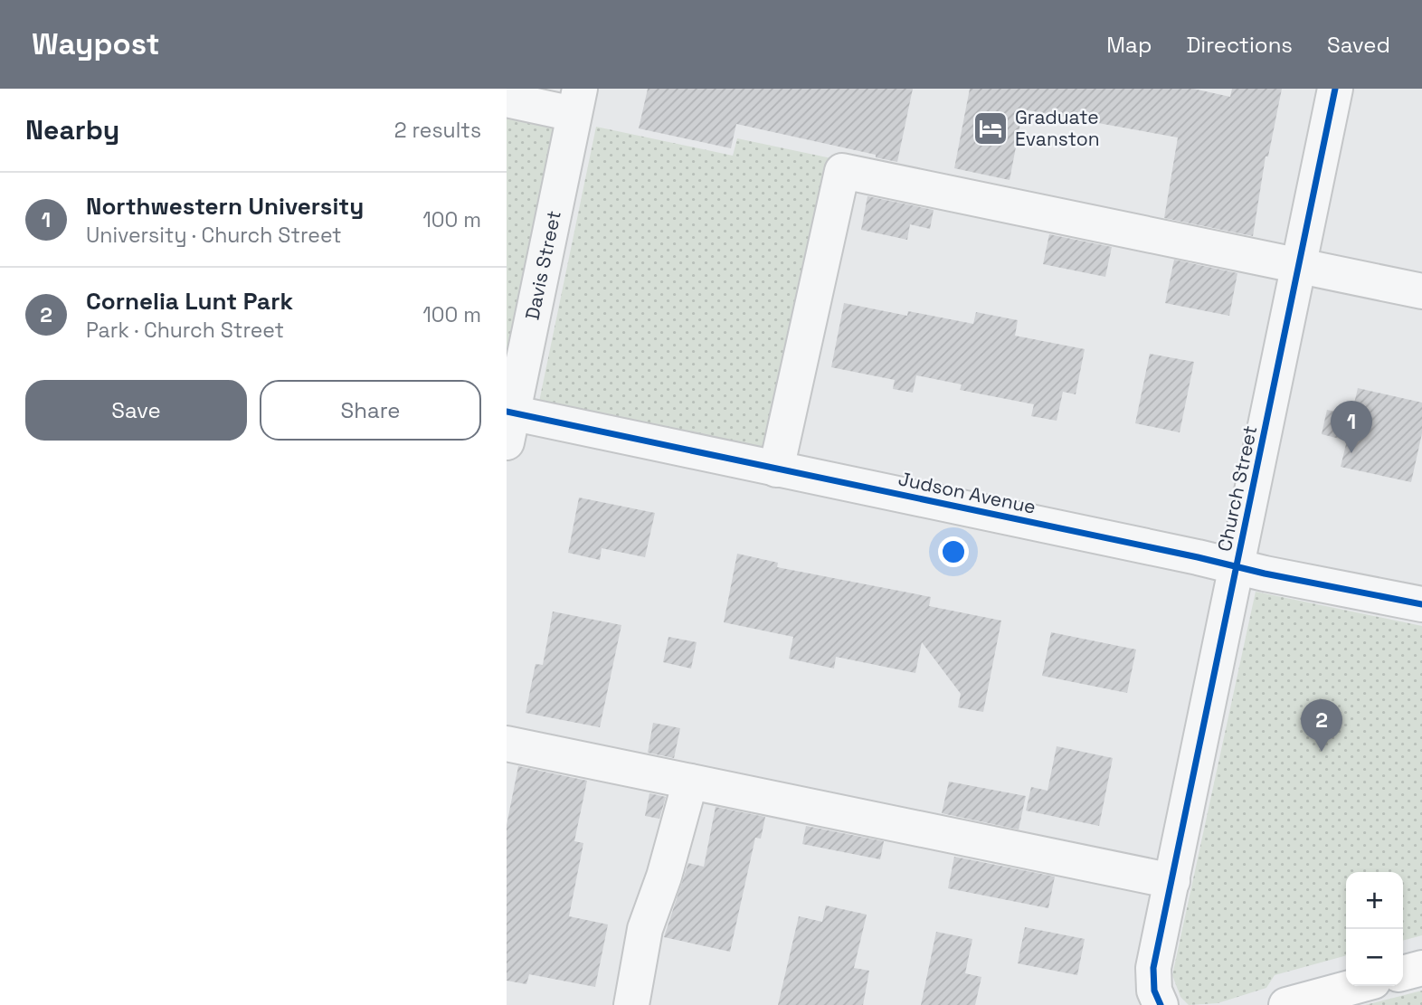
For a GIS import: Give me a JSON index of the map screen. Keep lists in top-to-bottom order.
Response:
{
  "streets": {
    "street": ["Davis Street", "Church Street", "Judson Avenue"]
  },
  "crossings": [
    ["Davis Street", "Judson Avenue"],
    ["Church Street", "Judson Avenue"]
  ],
  "places": {
    "hotel": ["Graduate Evanston"]
  },
  "page": {
    "header": "Waypost",
    "nav": ["Map", "Directions", "Saved"],
    "heading": ["Nearby", "2 results"],
    "list": [
      {
        "mark": "1",
        "name": "Northwestern University",
        "note": "University · Church Street",
        "value": "100 m"
      },
      {
        "mark": "2",
        "name": "Cornelia Lunt Park",
        "note": "Park · Church Street",
        "value": "100 m"
      }
    ],
    "buttons": ["Save", "Share"],
    "pins": ["1", "2"],
    "map_buttons": ["+", "−"]
  }
}
